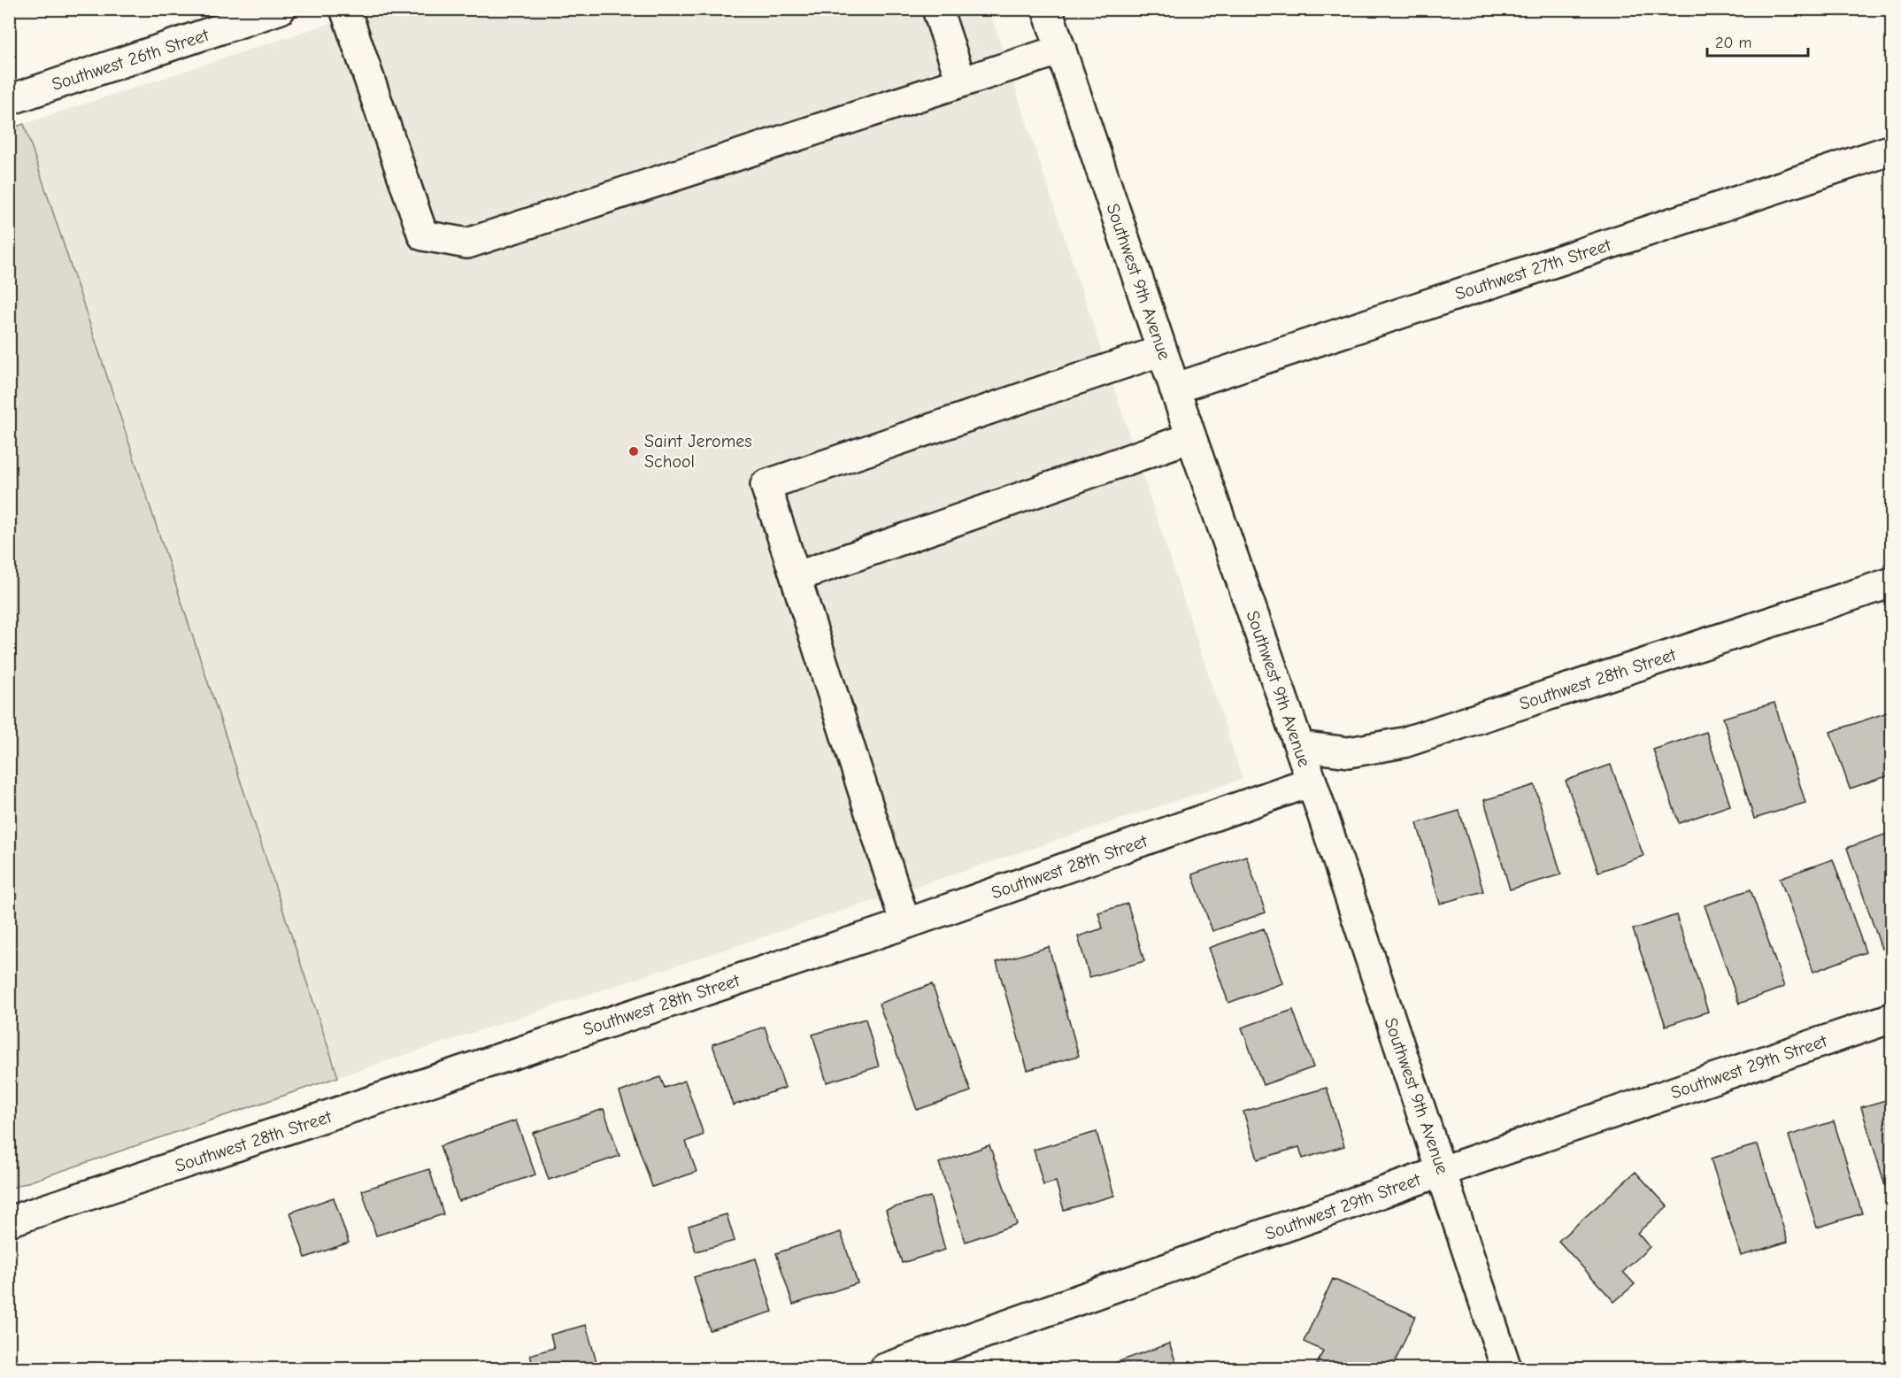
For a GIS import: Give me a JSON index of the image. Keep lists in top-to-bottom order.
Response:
{
  "streets": {
    "street": [
      "Southwest 26th Street",
      "Southwest 27th Street",
      "Southwest 9th Avenue",
      "Southwest 28th Street",
      "Southwest 29th Street"
    ]
  },
  "crossings": [
    ["Southwest 27th Street", "Southwest 9th Avenue"],
    ["Southwest 9th Avenue", "Southwest 28th Street"],
    ["Southwest 9th Avenue", "Southwest 29th Street"]
  ],
  "places": ["Saint Jeromes School"],
  "scale_bar": "20 m"
}
